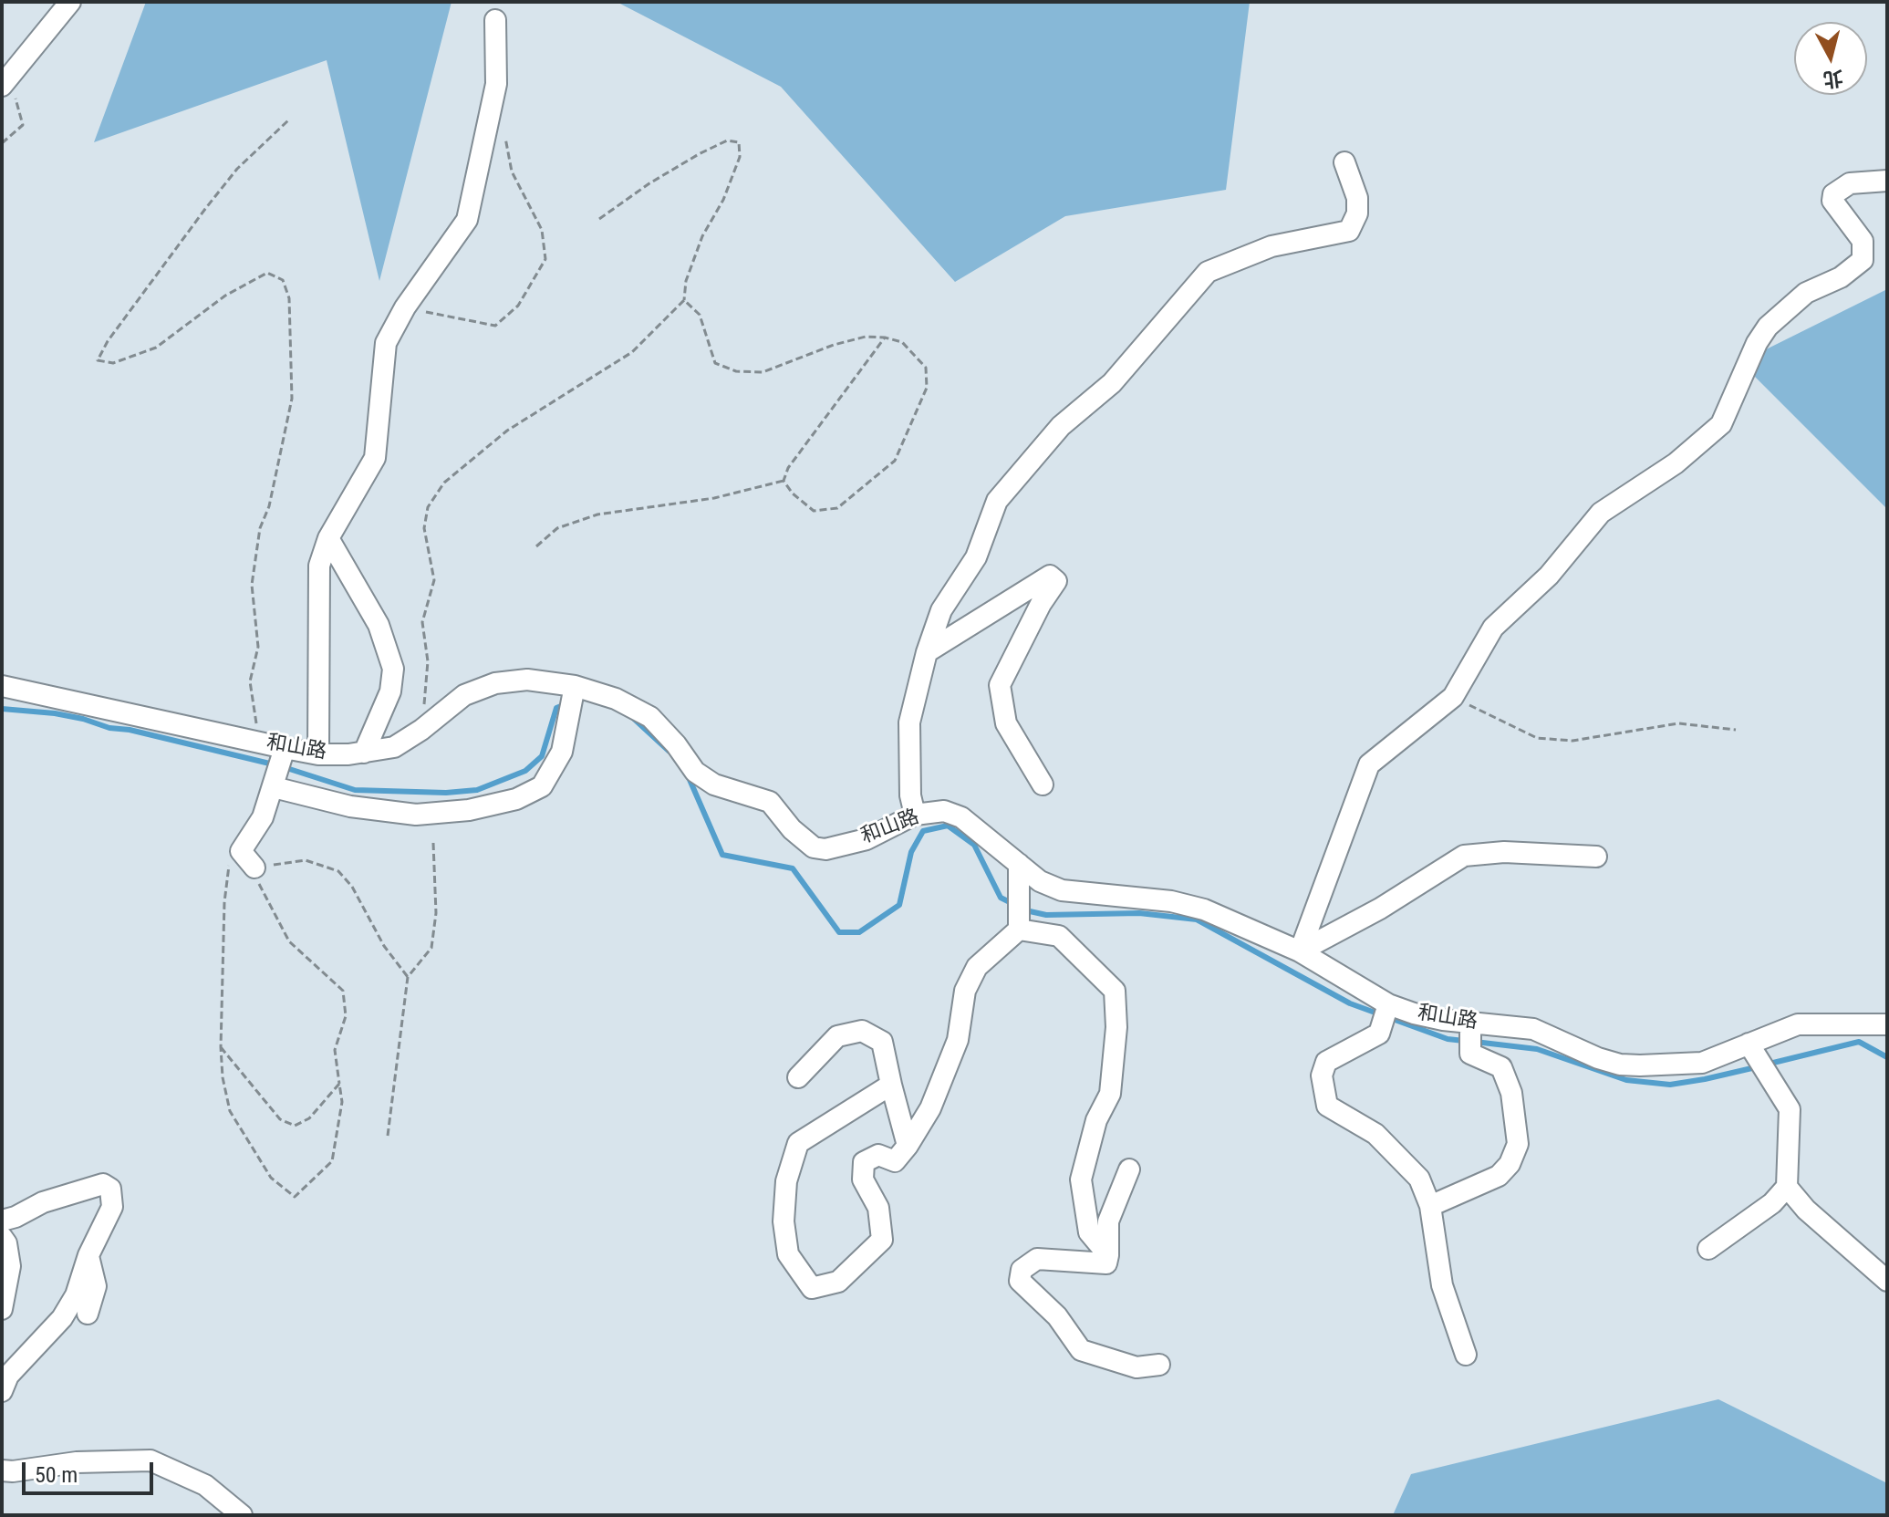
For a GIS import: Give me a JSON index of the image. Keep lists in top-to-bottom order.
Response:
{
  "streets": {
    "street": ["和山路"]
  },
  "scale_bar": "50 m",
  "north": "bottom"
}
